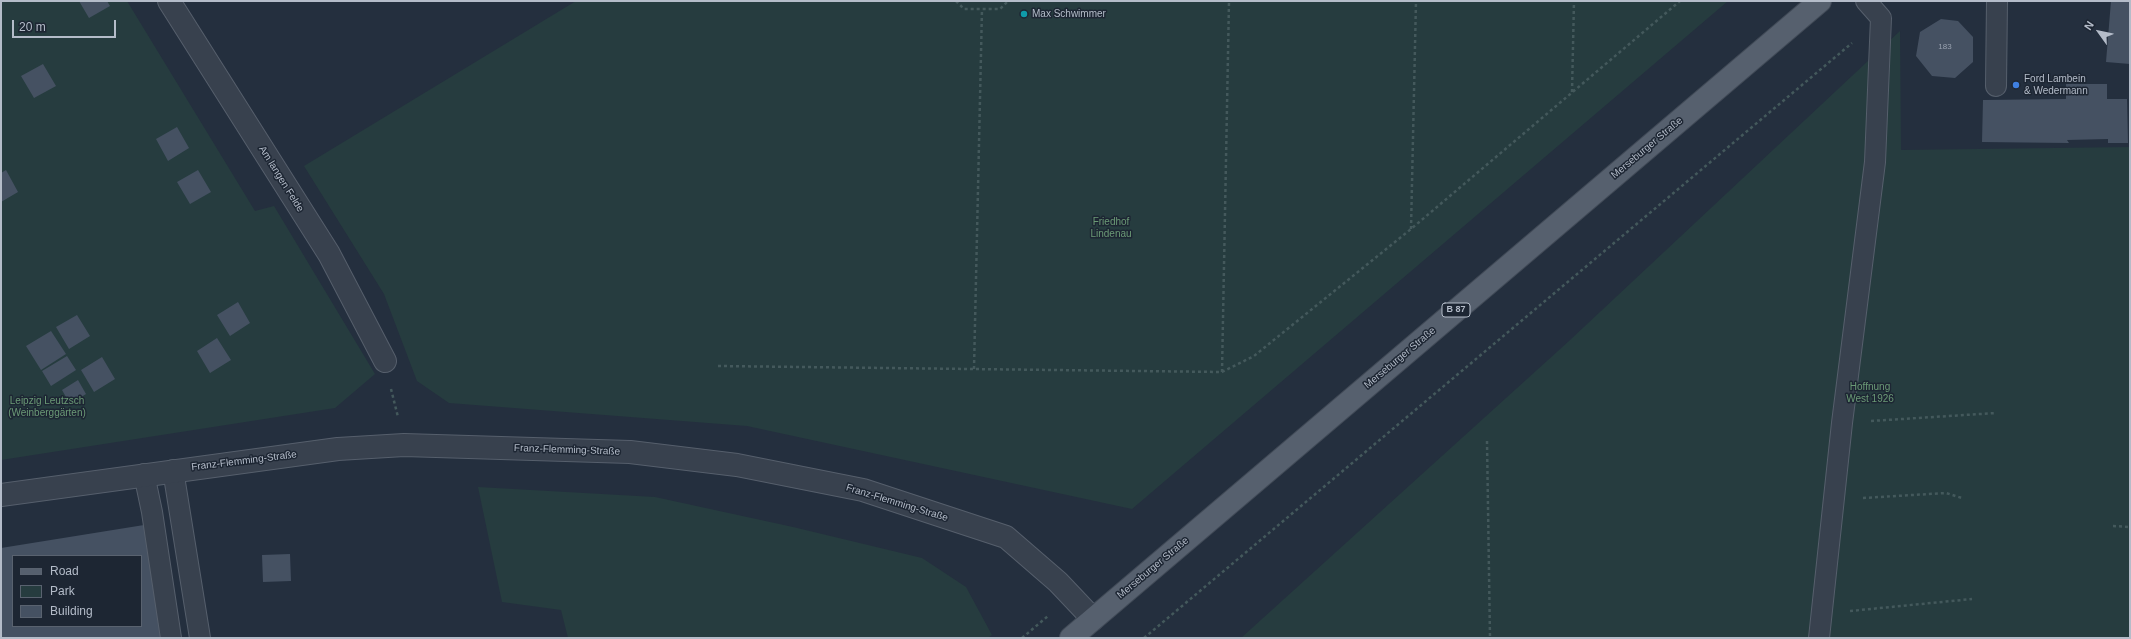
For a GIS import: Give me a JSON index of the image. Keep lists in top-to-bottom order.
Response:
{
  "streets": {
    "main road": ["Merseburger Straße", "B 87"],
    "street": ["Am langen Felde", "Franz-Flemming-Straße"]
  },
  "crossings": [
    ["Merseburger Straße", "Franz-Flemming-Straße"]
  ],
  "parks": ["Friedhof Lindenau", "Hoffnung West 1926", "Leipzig Leutzsch (Weinberggärten)"],
  "places": ["Max Schwimmer", "Ford Lambein & Wedermann"],
  "house_numbers": ["183"],
  "legend": ["Road", "Park", "Building"],
  "scale_bar": "20 m",
  "north": "top left"
}
